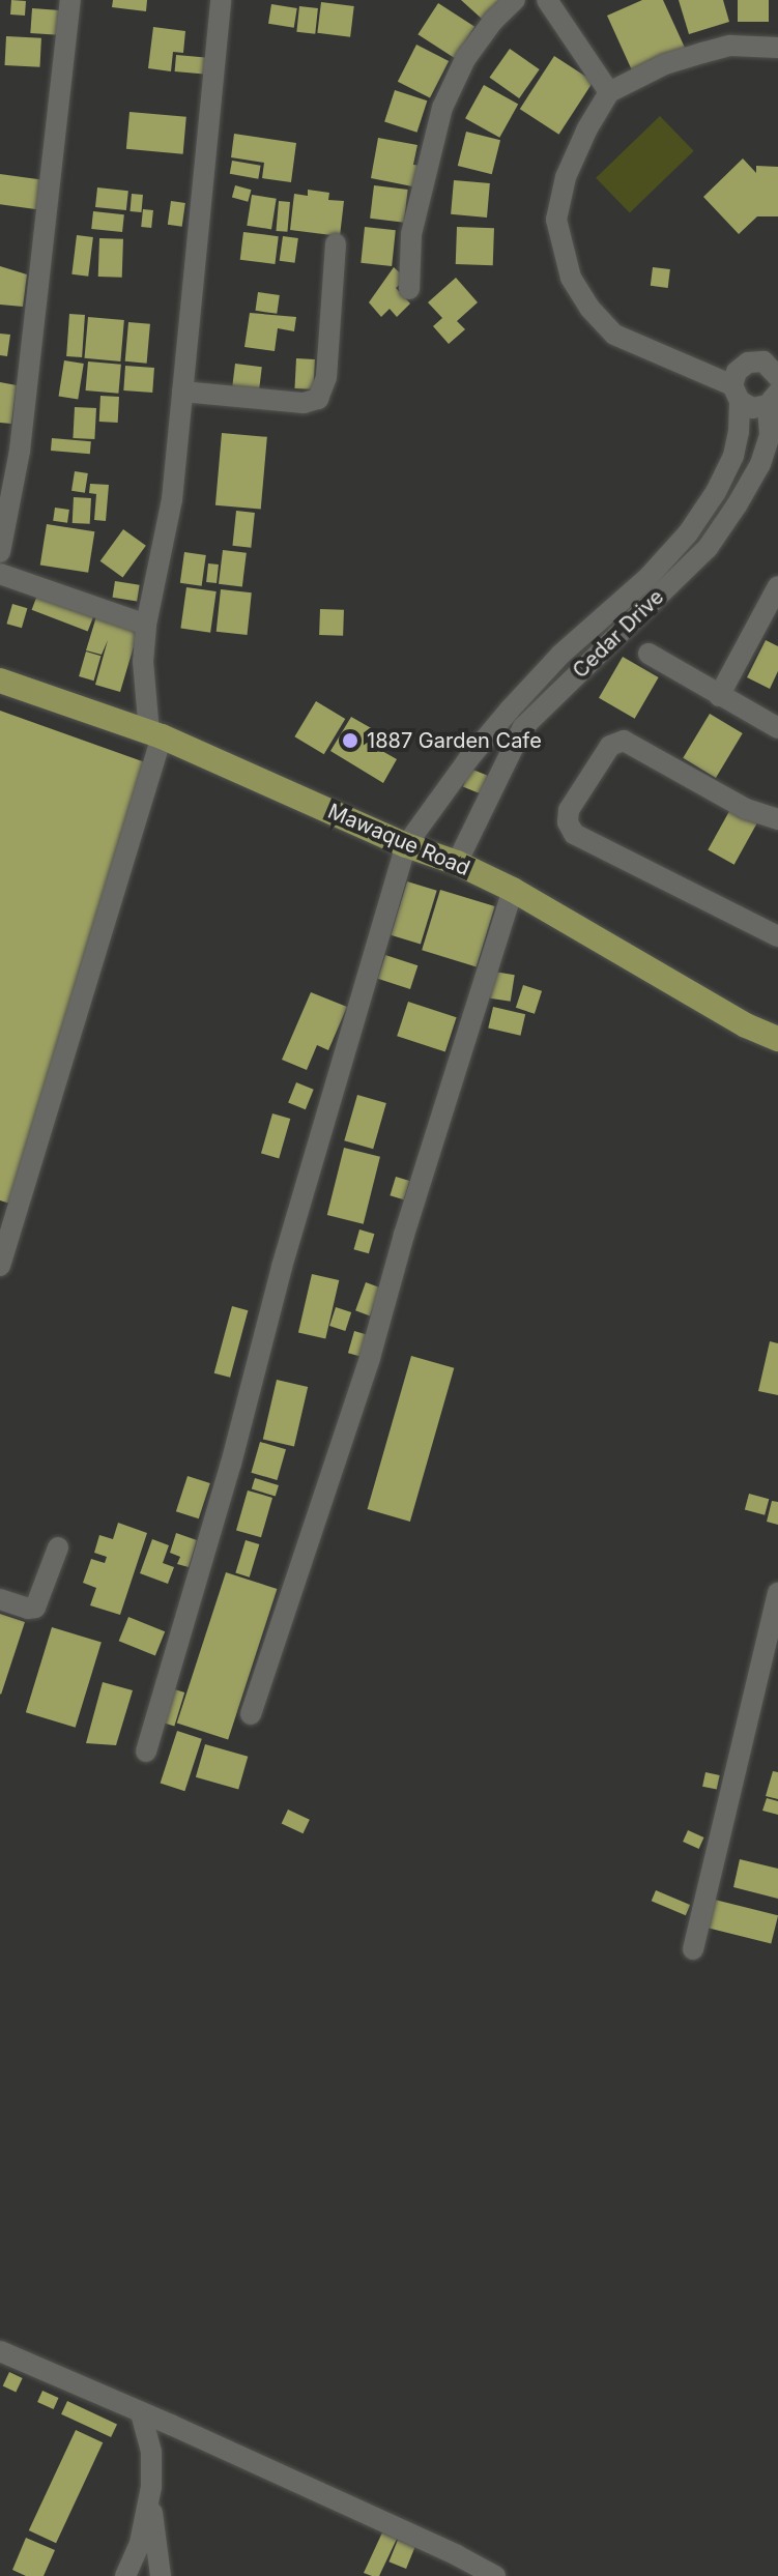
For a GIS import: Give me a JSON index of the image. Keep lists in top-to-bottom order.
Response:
{
  "streets": {
    "main road": ["Mawaque Road"],
    "street": ["Cedar Drive"]
  },
  "crossings": [
    ["Cedar Drive", "Mawaque Road"]
  ],
  "places": ["1887 Garden Cafe"]
}
